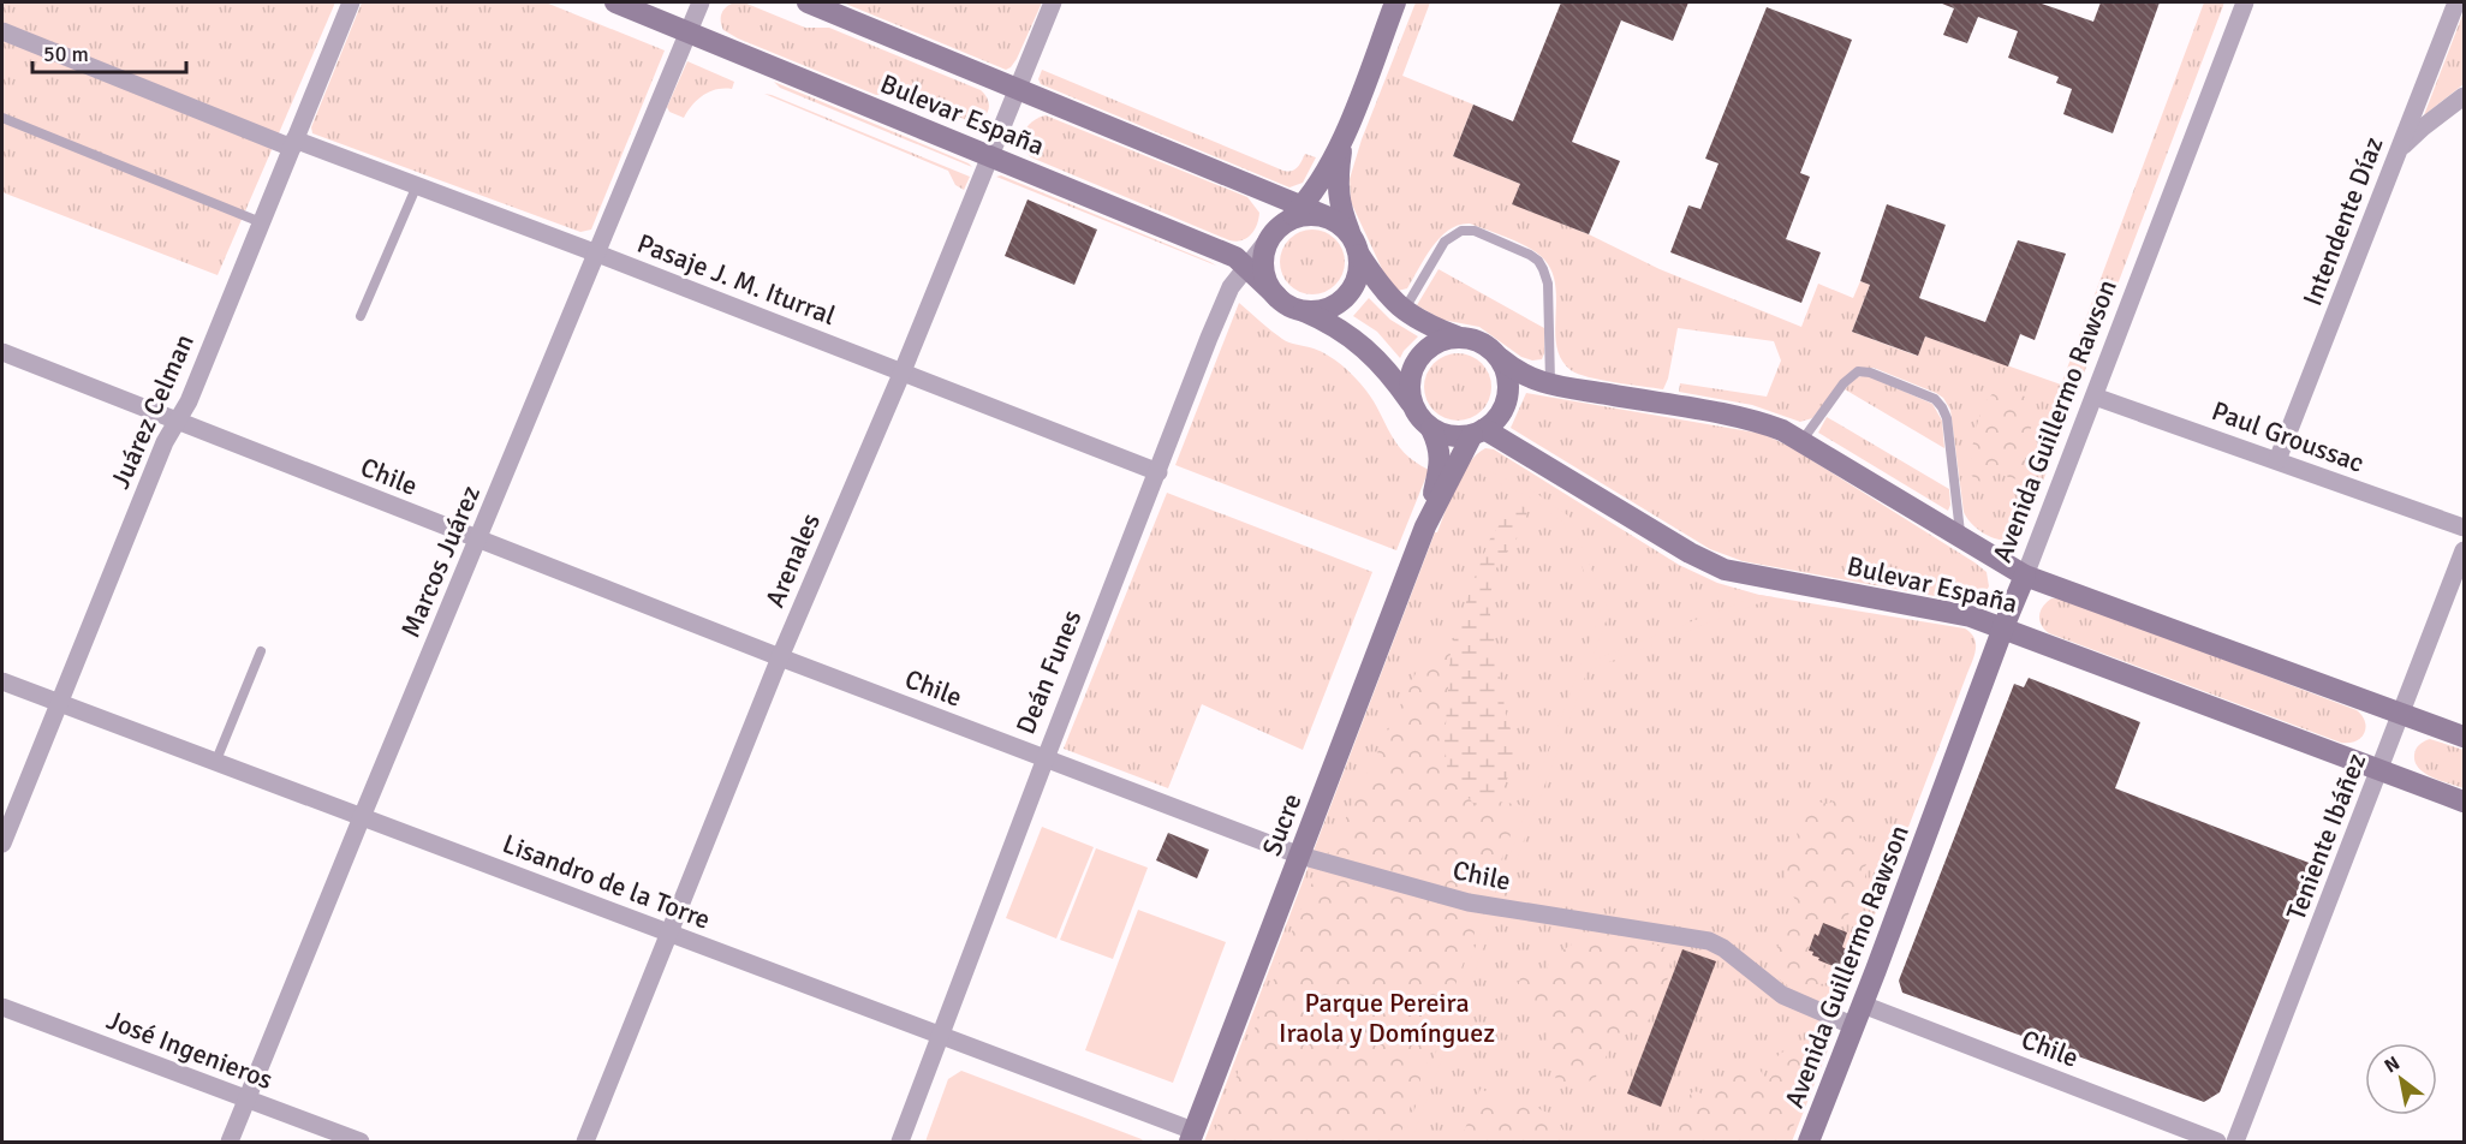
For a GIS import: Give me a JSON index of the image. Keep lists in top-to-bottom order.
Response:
{
  "streets": {
    "main road": [
      "Bulevar España",
      "Avenida Guillermo Rawson",
      "Deán Funes",
      "Sucre"
    ],
    "street": [
      "Intendente Díaz",
      "Pasaje J. M. Iturral",
      "Juárez Celman",
      "Paul Groussac",
      "Chile",
      "Arenales",
      "Marcos Juárez",
      "Teniente Ibáñez",
      "Lisandro de la Torre",
      "José Ingenieros"
    ]
  },
  "crossings": [
    ["Bulevar España", "Avenida Guillermo Rawson"],
    ["Bulevar España", "Arenales"],
    ["Bulevar España", "Marcos Juárez"],
    ["Bulevar España", "Deán Funes"],
    ["Bulevar España", "Sucre"],
    ["Bulevar España", "Teniente Ibáñez"],
    ["Intendente Díaz", "Paul Groussac"],
    ["Pasaje J. M. Iturral", "Juárez Celman"],
    ["Pasaje J. M. Iturral", "Arenales"],
    ["Pasaje J. M. Iturral", "Marcos Juárez"],
    ["Pasaje J. M. Iturral", "Deán Funes"],
    ["Juárez Celman", "Chile"],
    ["Juárez Celman", "Lisandro de la Torre"],
    ["Avenida Guillermo Rawson", "Paul Groussac"],
    ["Avenida Guillermo Rawson", "Chile"],
    ["Chile", "Arenales"],
    ["Chile", "Marcos Juárez"],
    ["Chile", "Deán Funes"],
    ["Chile", "Sucre"],
    ["Arenales", "Lisandro de la Torre"],
    ["Marcos Juárez", "Lisandro de la Torre"],
    ["Marcos Juárez", "José Ingenieros"],
    ["Deán Funes", "Lisandro de la Torre"],
    ["Sucre", "Lisandro de la Torre"]
  ],
  "parks": ["Parque Pereira Iraola y Domínguez"],
  "scale_bar": "50 m",
  "north": "top left"
}
